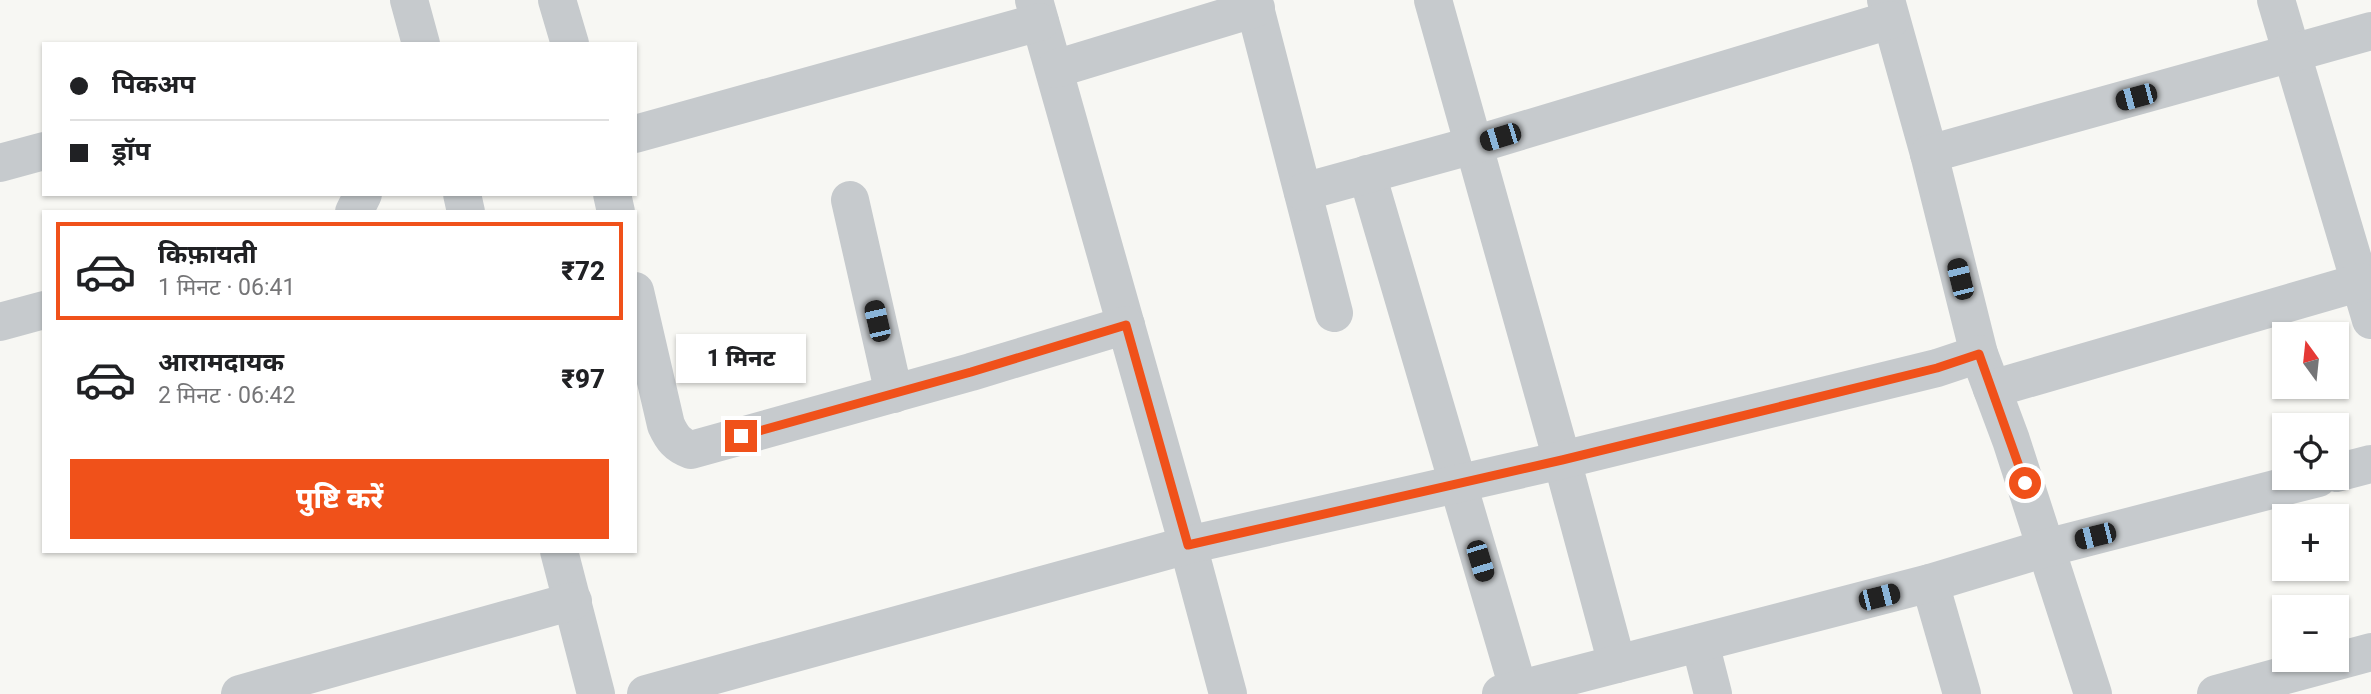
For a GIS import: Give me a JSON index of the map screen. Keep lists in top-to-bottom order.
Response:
{
  "north": "top",
  "page": {
    "banner": ["पिकअप", "ड्रॉप"],
    "list": [
      {
        "name": "किफ़ायती",
        "note": "1 मिनट · 06:41",
        "value": "₹72"
      },
      {
        "name": "आरामदायक",
        "note": "2 मिनट · 06:42",
        "value": "₹97"
      }
    ],
    "map_buttons": ["+", "−"],
    "bubble": "1 मिनट",
    "buttons": "पुष्टि करें"
  }
}
